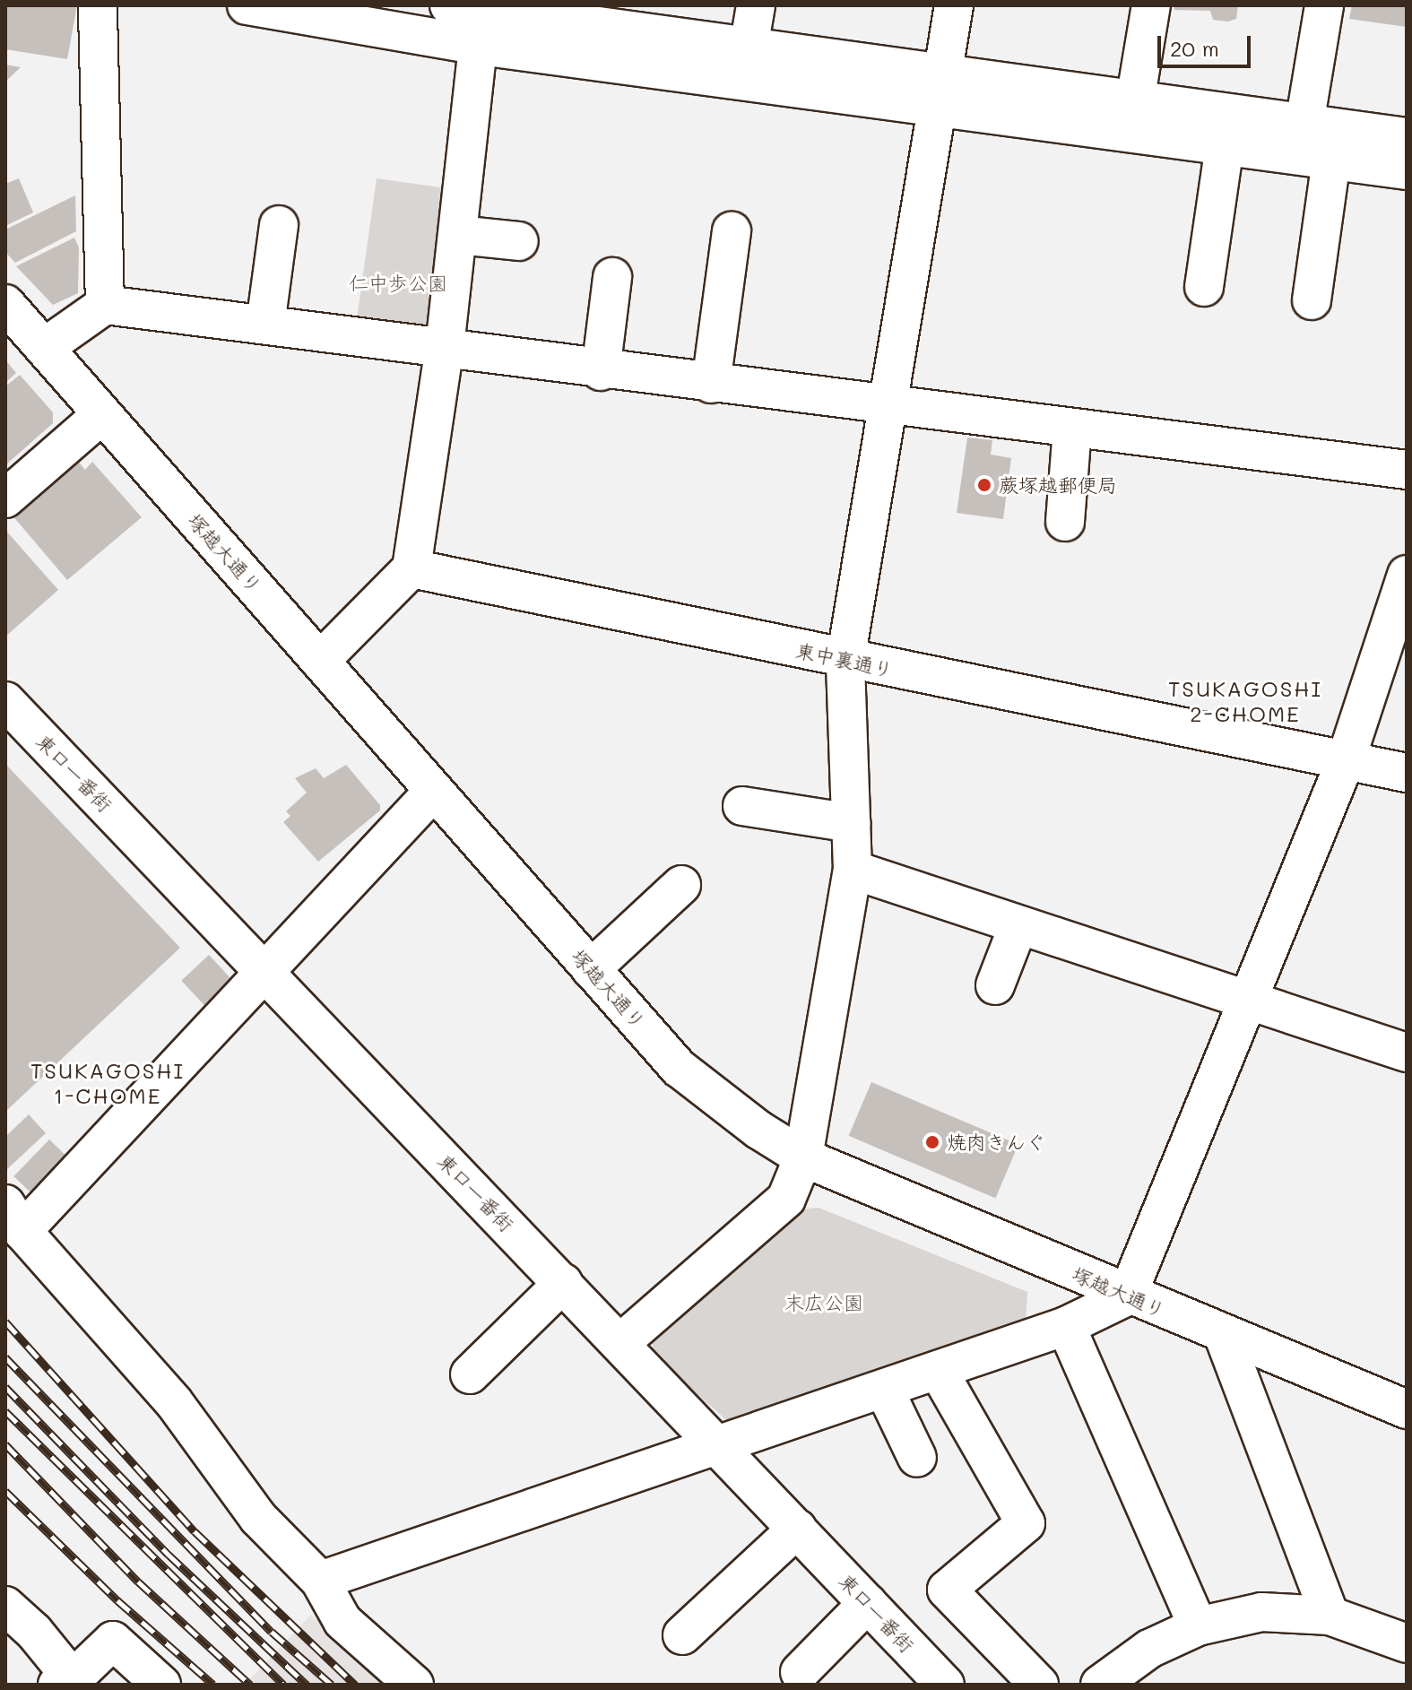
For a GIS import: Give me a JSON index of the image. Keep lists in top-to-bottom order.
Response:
{
  "streets": {
    "street": ["塚越大通り", "東中裏通り", "東口一番街"]
  },
  "districts": ["TSUKAGOSHI 2-CHOME", "TSUKAGOSHI 1-CHOME"],
  "parks": ["仁中歩公園", "末広公園"],
  "places": ["蕨塚越郵便局", "焼肉きんぐ"],
  "scale_bar": "20 m"
}
